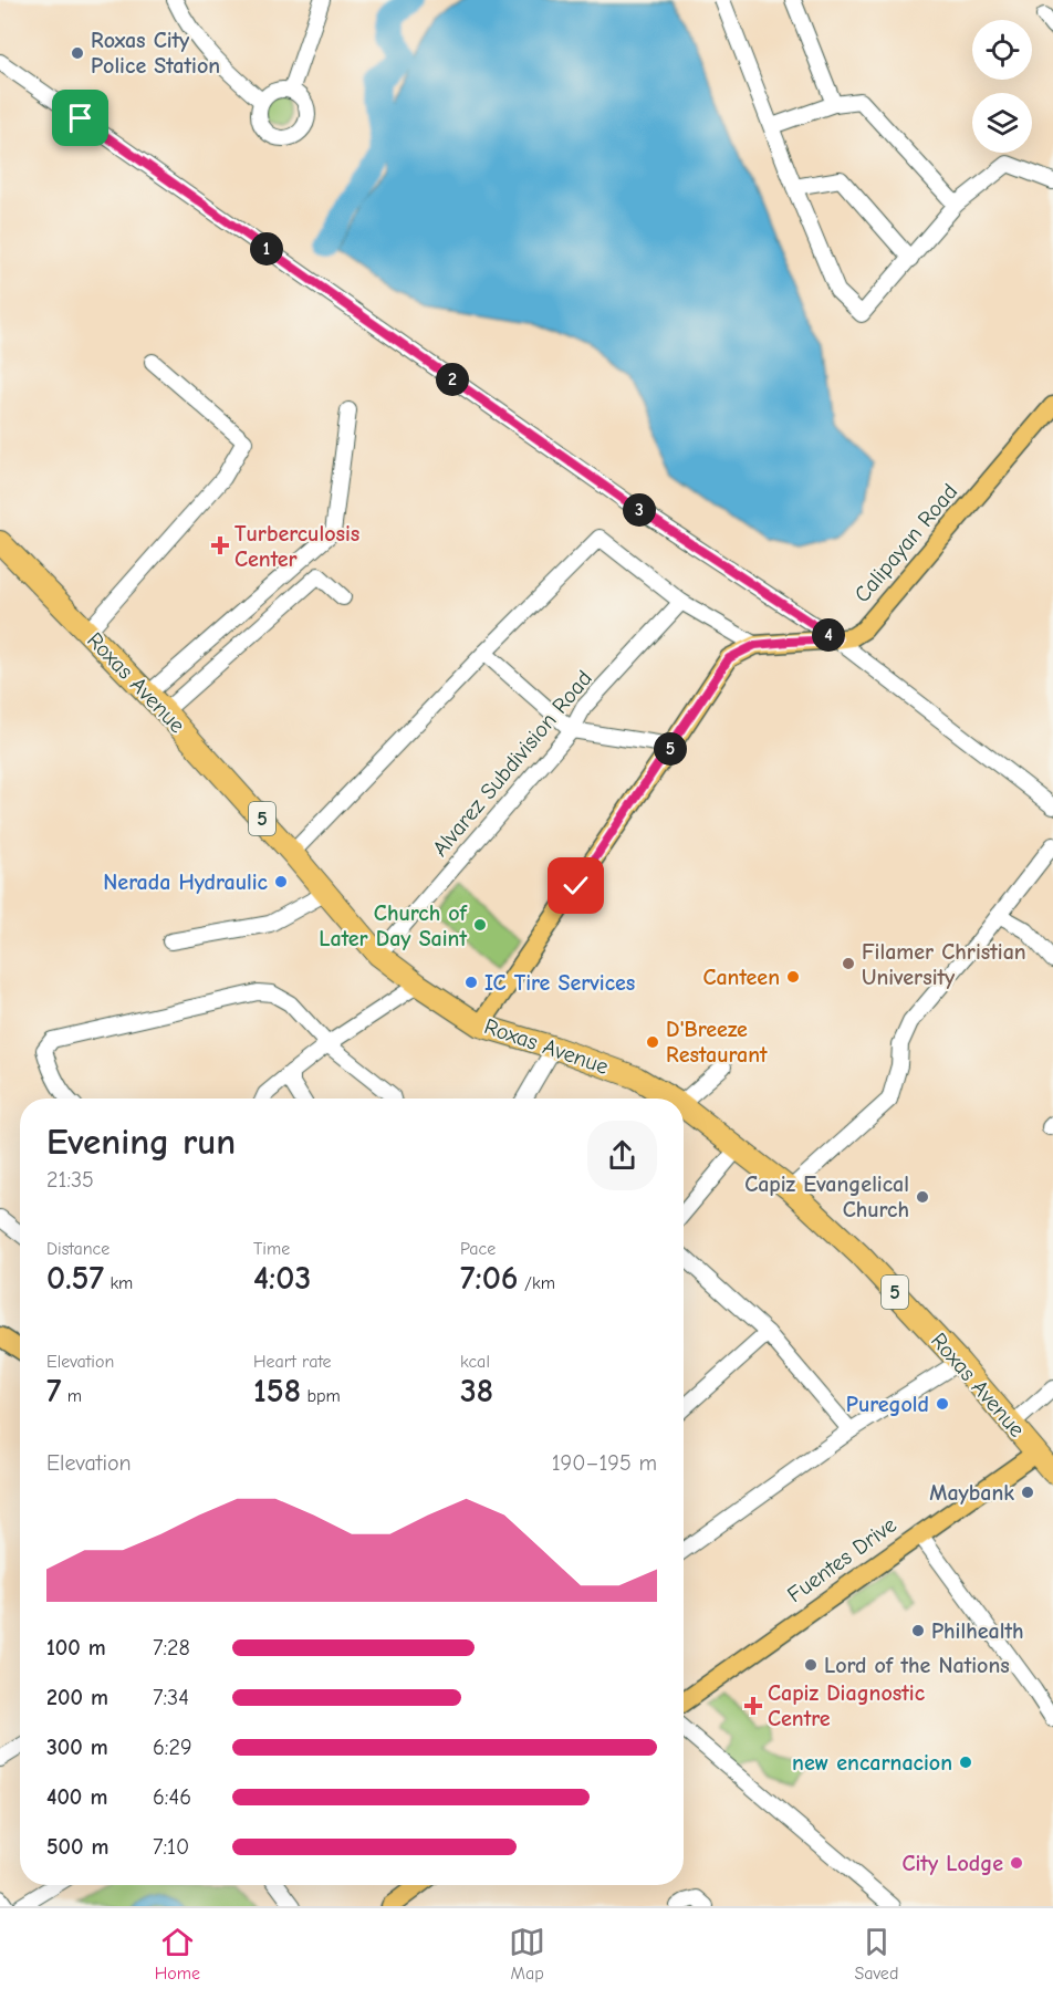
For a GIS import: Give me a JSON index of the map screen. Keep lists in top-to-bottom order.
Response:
{
  "streets": {
    "highway": ["Roxas Avenue", "5"],
    "main road": ["Calipayan Road", "Fuentes Drive"],
    "street": ["Alvarez Subdivision Road"]
  },
  "crossings": [
    ["Calipayan Road", "Roxas Avenue"],
    ["Roxas Avenue", "Alvarez Subdivision Road"],
    ["Roxas Avenue", "Fuentes Drive"]
  ],
  "places": {
    "other": [
      "Roxas City Police Station",
      "Nerada Hydraulic",
      "Church of Later Day Saint",
      "Filamer Christian University",
      "Canteen",
      "IC Tire Services",
      "D'Breeze Restaurant",
      "Capiz Evangelical Church",
      "Puregold",
      "Maybank",
      "Philhealth",
      "Lord of the Nations",
      "new encarnacion",
      "City Lodge"
    ],
    "health": ["Turberculosis Center", "Capiz Diagnostic Centre"]
  },
  "page": {
    "pins": [
      "1",
      "2",
      "3",
      "4",
      "5"
    ],
    "heading": ["Evening run", "21:35"],
    "stats": [
      ["Distance", "0.57 km"],
      ["Time", "4:03"],
      ["Pace", "7:06 /km"],
      ["Elevation", "7 m"],
      ["Heart rate", "158 bpm"],
      ["kcal", "38"]
    ],
    "chart": ["Elevation", "190–195 m"],
    "list": [
      {
        "name": "100 m",
        "note": "7:28"
      },
      {
        "name": "200 m",
        "note": "7:34"
      },
      {
        "name": "300 m",
        "note": "6:29"
      },
      {
        "name": "400 m",
        "note": "6:46"
      },
      {
        "name": "500 m",
        "note": "7:10"
      }
    ],
    "tabs": ["Home", "Map", "Saved"]
  }
}
